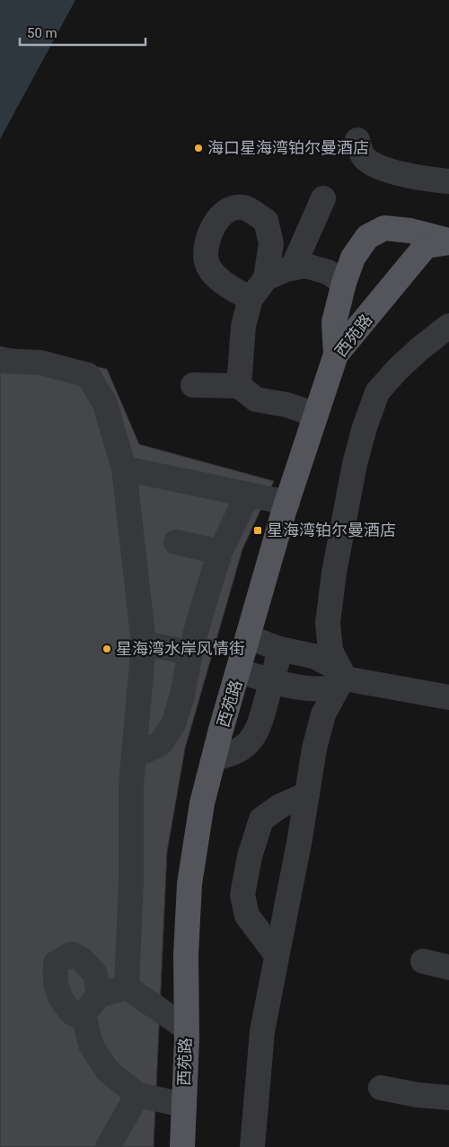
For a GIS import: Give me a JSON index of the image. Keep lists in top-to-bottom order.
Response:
{
  "streets": {
    "main road": ["西苑路"]
  },
  "places": {
    "other": ["海口星海湾铂尔曼酒店", "星海湾水岸风情街"],
    "transit": ["星海湾铂尔曼酒店"]
  },
  "scale_bar": "50 m"
}
